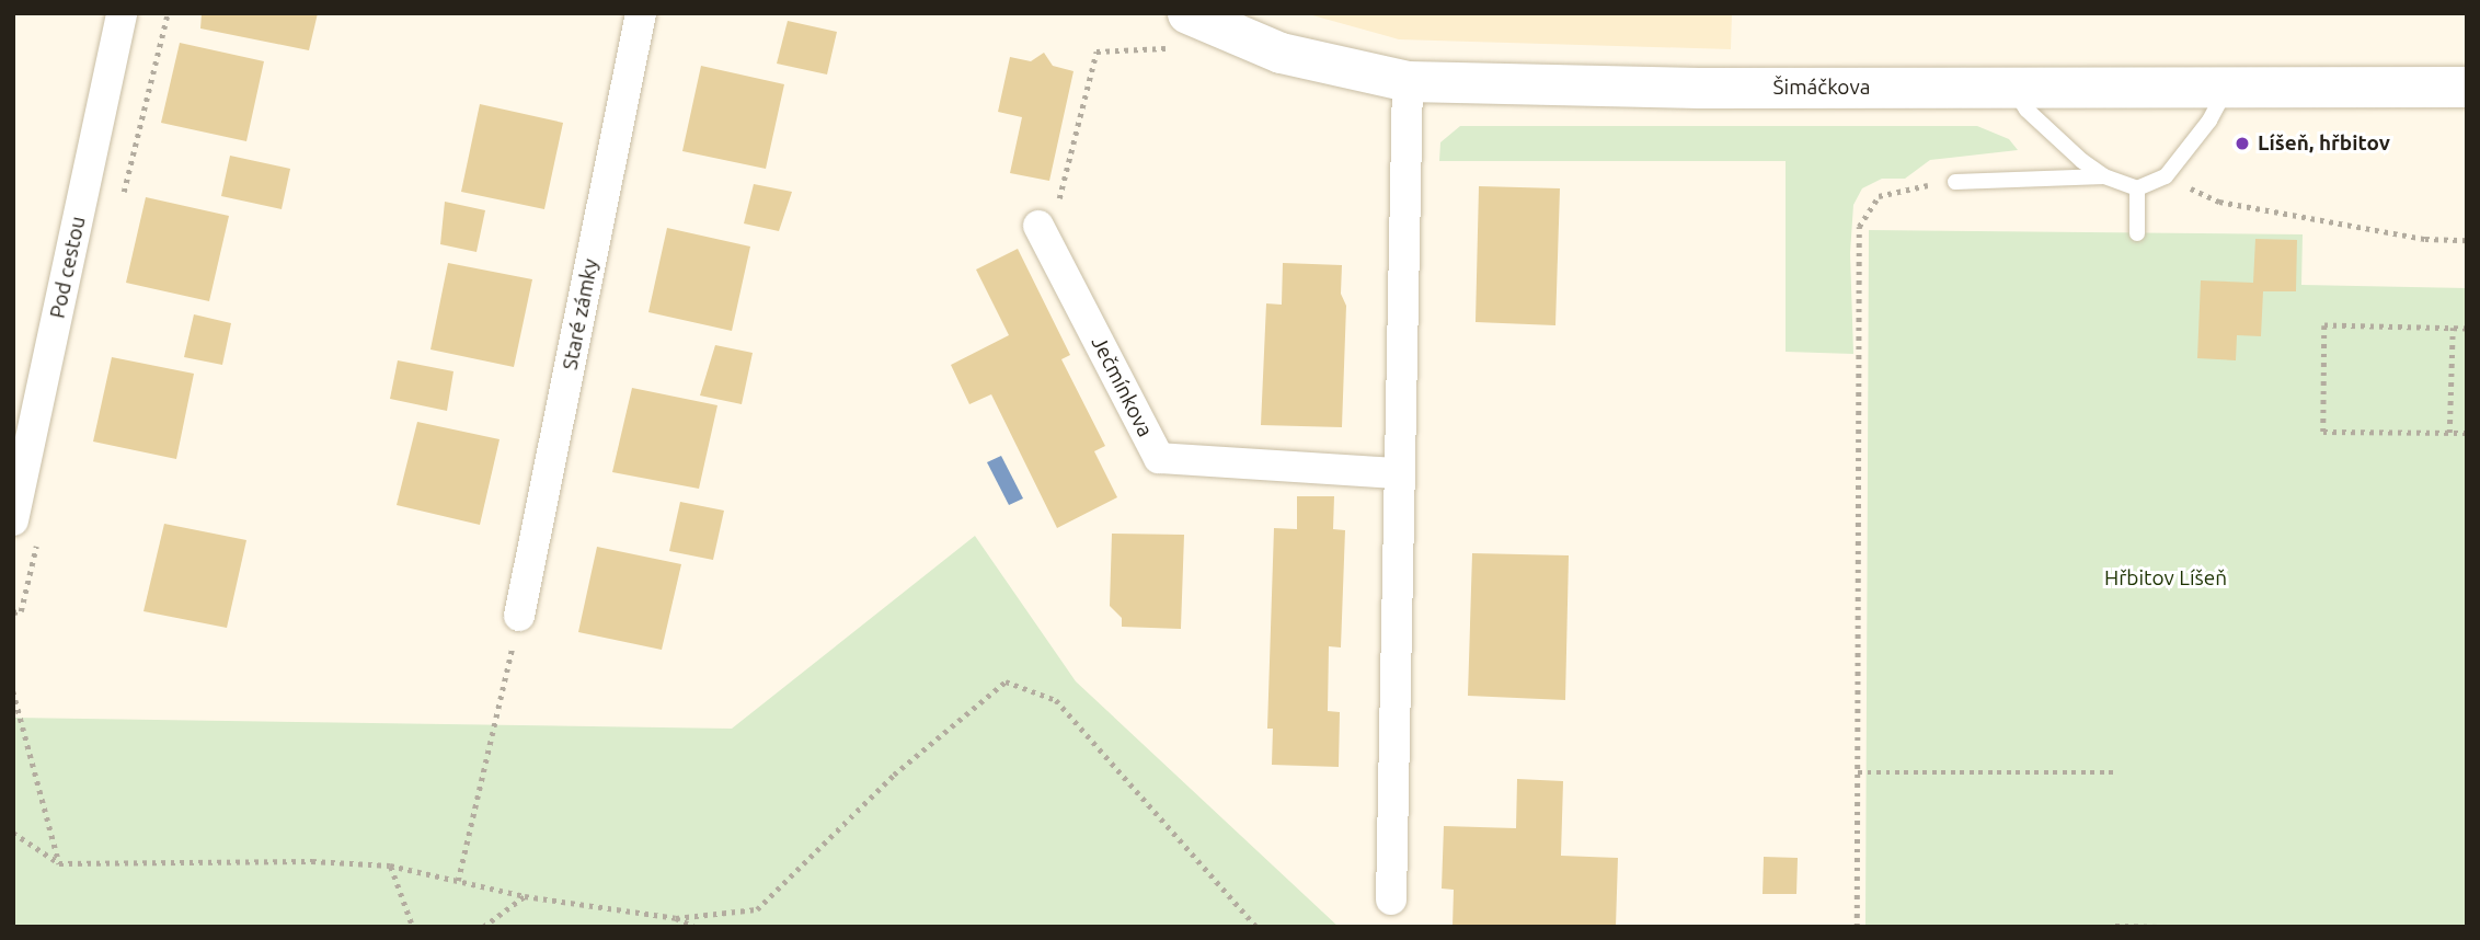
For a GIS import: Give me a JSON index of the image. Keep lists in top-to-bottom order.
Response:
{
  "streets": {
    "street": [
      "Šimáčkova",
      "Pod cestou",
      "Staré zámky",
      "Ječmínkova"
    ]
  },
  "parks": ["Hřbitov Líšeň"],
  "places": ["Líšeň, hřbitov"]
}
